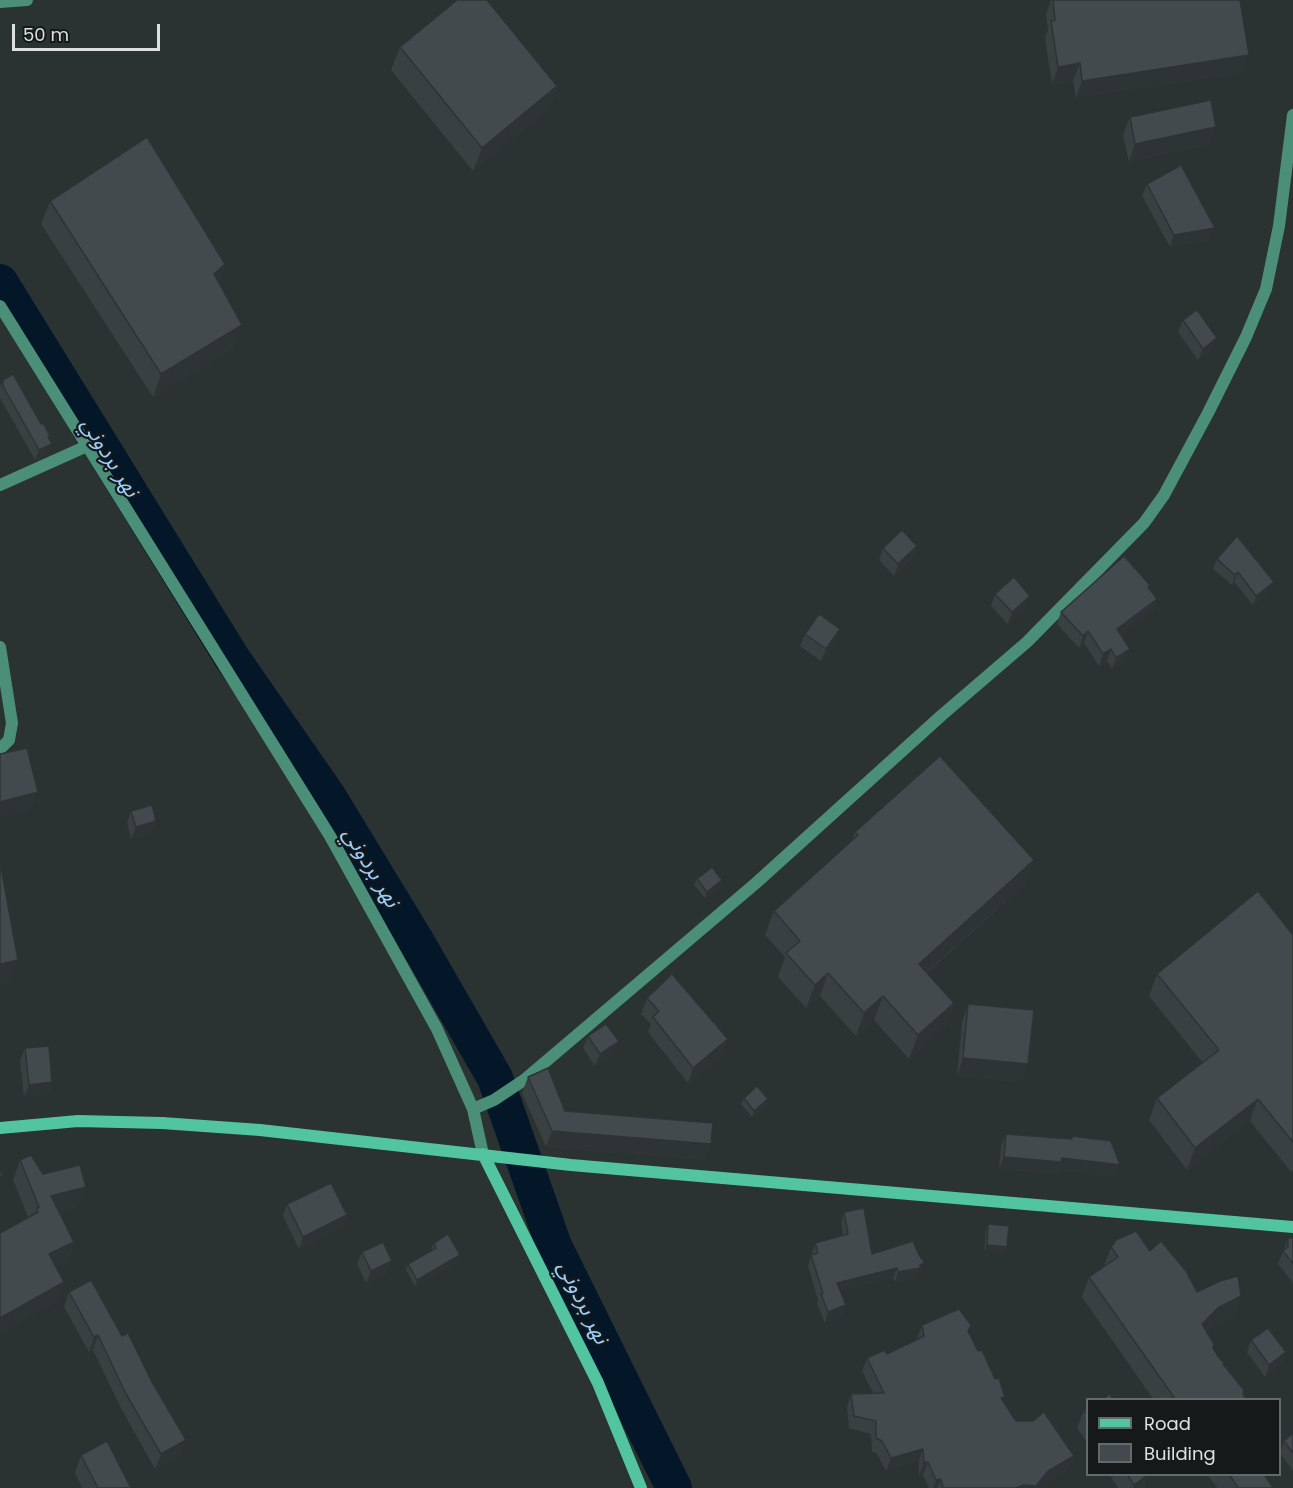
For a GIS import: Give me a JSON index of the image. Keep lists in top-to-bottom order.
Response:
{
  "water": ["نهر بردوني"],
  "legend": ["Road", "Building"],
  "scale_bar": "50 m"
}
